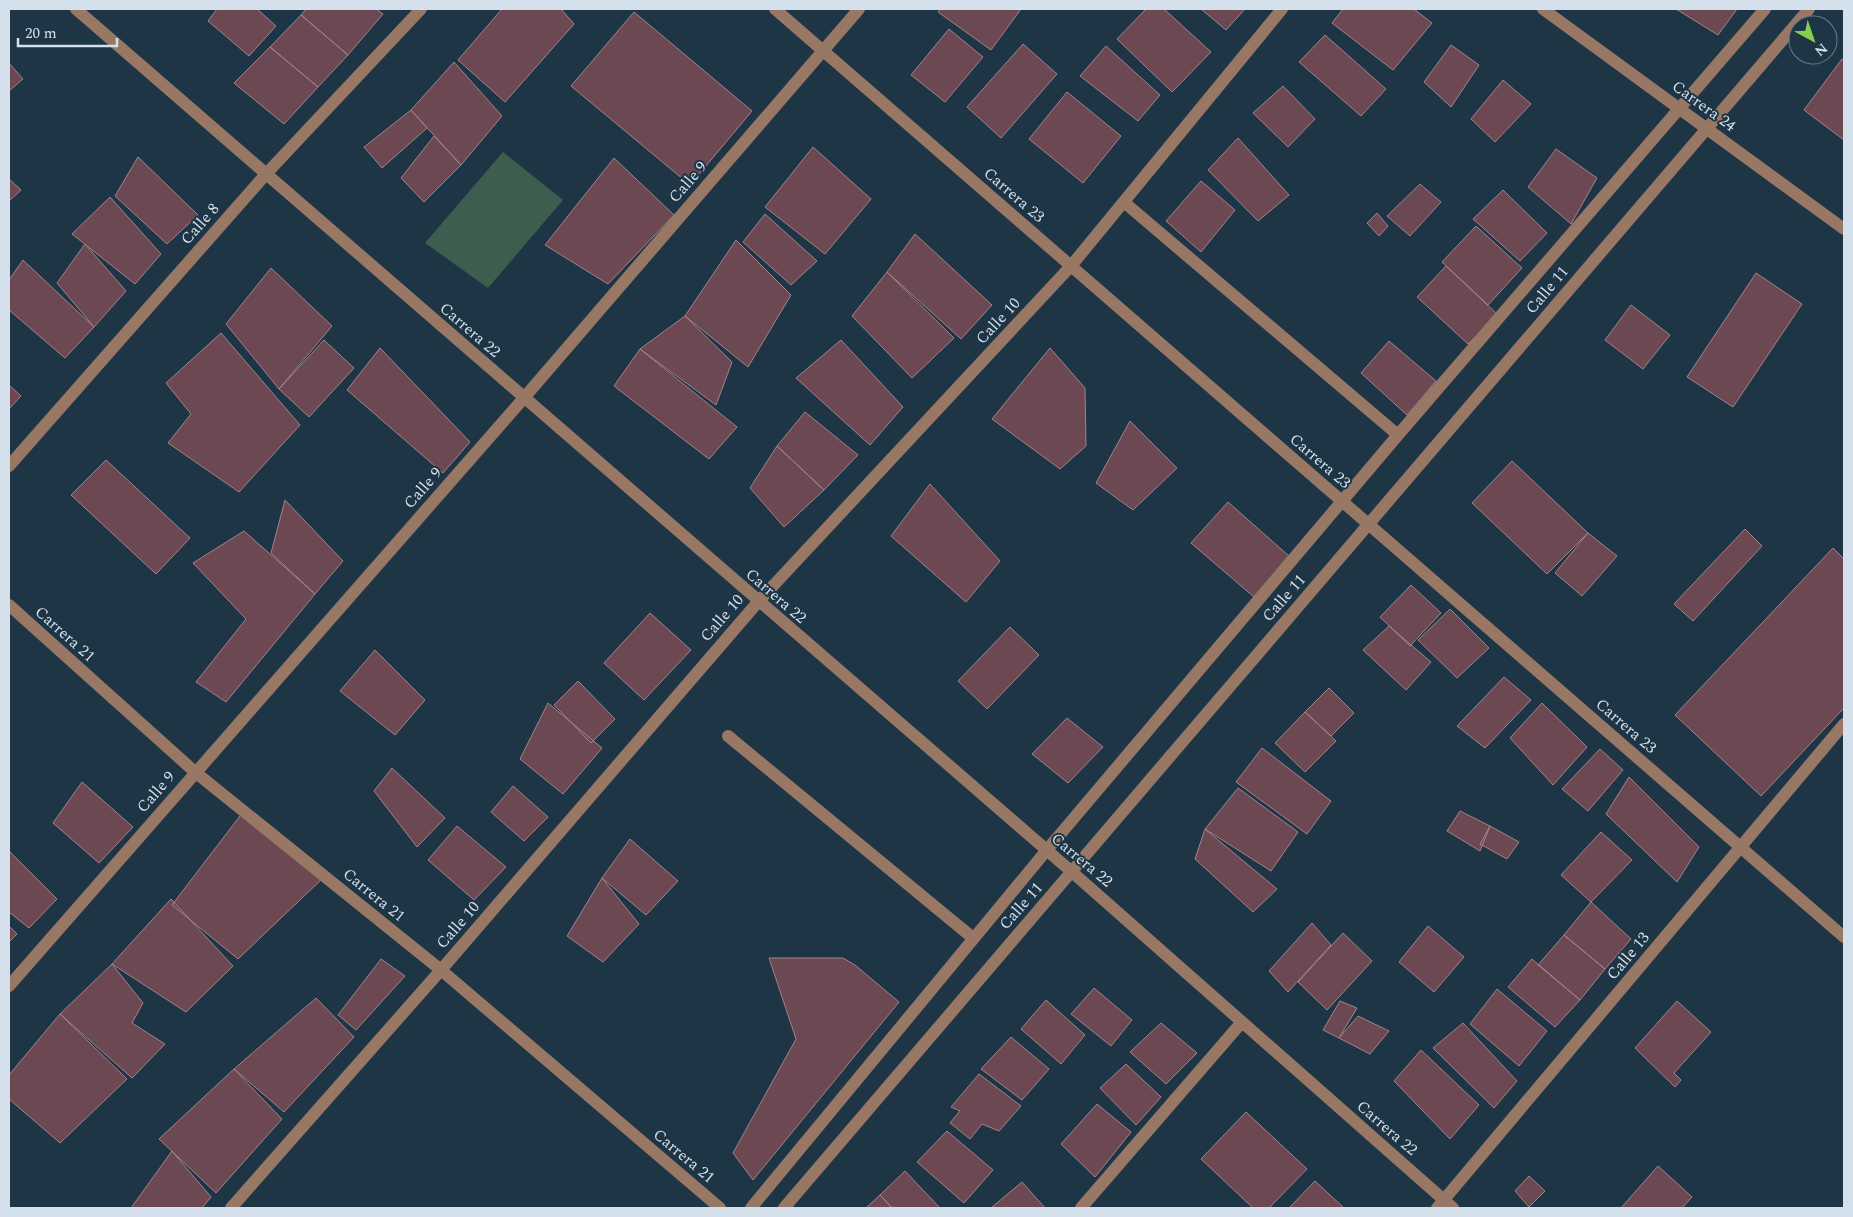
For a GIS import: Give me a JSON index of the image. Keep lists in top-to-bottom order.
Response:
{
  "streets": {
    "street": [
      "Carrera 24",
      "Calle 9",
      "Carrera 23",
      "Calle 8",
      "Calle 11",
      "Calle 10",
      "Carrera 22",
      "Carrera 21",
      "Calle 13"
    ]
  },
  "crossings": [
    ["Carrera 24", "Calle 11"],
    ["Calle 9", "Carrera 23"],
    ["Calle 9", "Carrera 22"],
    ["Calle 9", "Carrera 21"],
    ["Carrera 23", "Calle 11"],
    ["Carrera 23", "Calle 10"],
    ["Carrera 23", "Calle 13"],
    ["Calle 8", "Carrera 22"],
    ["Calle 11", "Carrera 22"],
    ["Calle 10", "Carrera 22"],
    ["Calle 10", "Carrera 21"],
    ["Carrera 22", "Calle 13"]
  ],
  "scale_bar": "20 m",
  "north": "bottom right"
}
